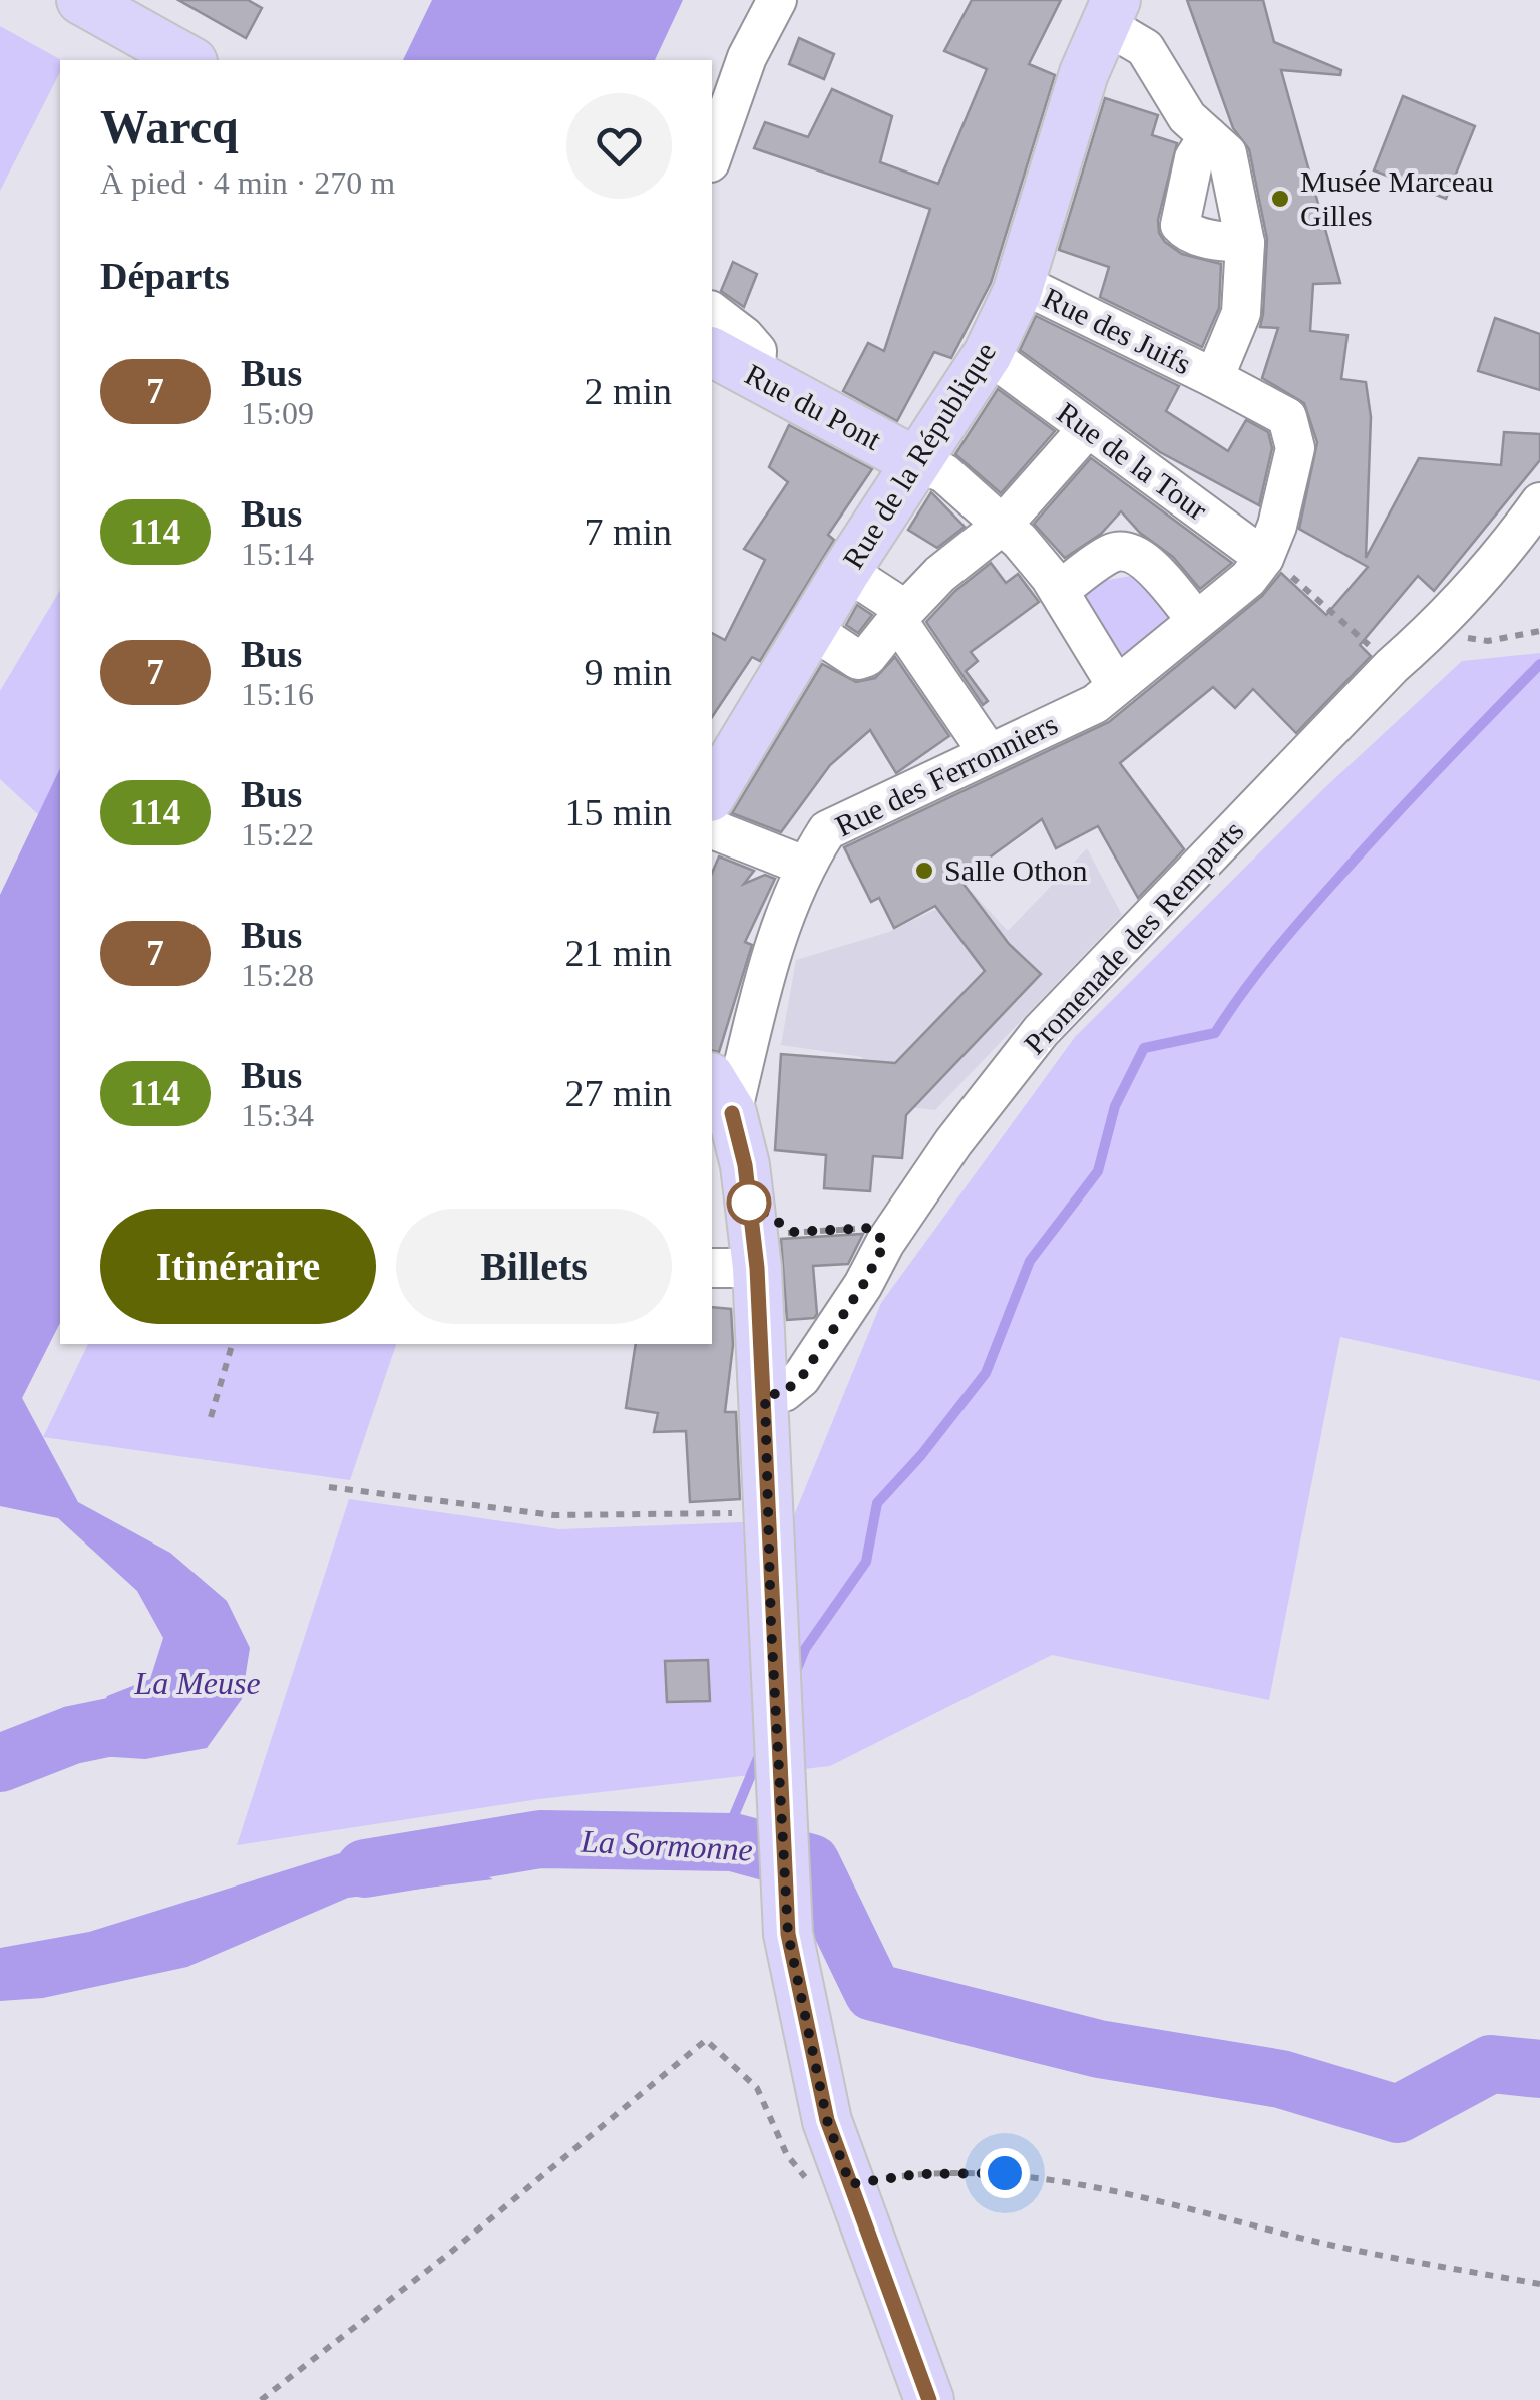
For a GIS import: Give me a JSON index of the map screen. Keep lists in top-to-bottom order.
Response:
{
  "streets": {
    "main road": ["Rue du Pont", "Rue de la République"],
    "street": [
      "Rue des Juifs",
      "Rue de la Tour",
      "Rue des Ferronniers",
      "Promenade des Remparts"
    ]
  },
  "crossings": [
    ["Rue des Juifs", "Rue de la République"],
    ["Rue des Juifs", "Rue de la Tour"],
    ["Rue des Juifs", "Rue des Ferronniers"],
    ["Rue du Pont", "Rue de la République"],
    ["Rue de la République", "Rue de la Tour"],
    ["Rue de la Tour", "Rue des Ferronniers"]
  ],
  "water": ["La Meuse", "La Sormonne"],
  "places": ["Musée Marceau Gilles", "Salle Othon"],
  "lines": ["bus line 7"],
  "page": {
    "heading": [
      ["Warcq", "À pied · 4 min · 270 m"],
      "Départs"
    ],
    "list": [
      {
        "mark": "7",
        "name": "Bus",
        "note": "15:09",
        "value": "2 min"
      },
      {
        "mark": "114",
        "name": "Bus",
        "note": "15:14",
        "value": "7 min"
      },
      {
        "mark": "7",
        "name": "Bus",
        "note": "15:16",
        "value": "9 min"
      },
      {
        "mark": "114",
        "name": "Bus",
        "note": "15:22",
        "value": "15 min"
      },
      {
        "mark": "7",
        "name": "Bus",
        "note": "15:28",
        "value": "21 min"
      },
      {
        "mark": "114",
        "name": "Bus",
        "note": "15:34",
        "value": "27 min"
      }
    ],
    "buttons": ["Itinéraire", "Billets"]
  }
}
